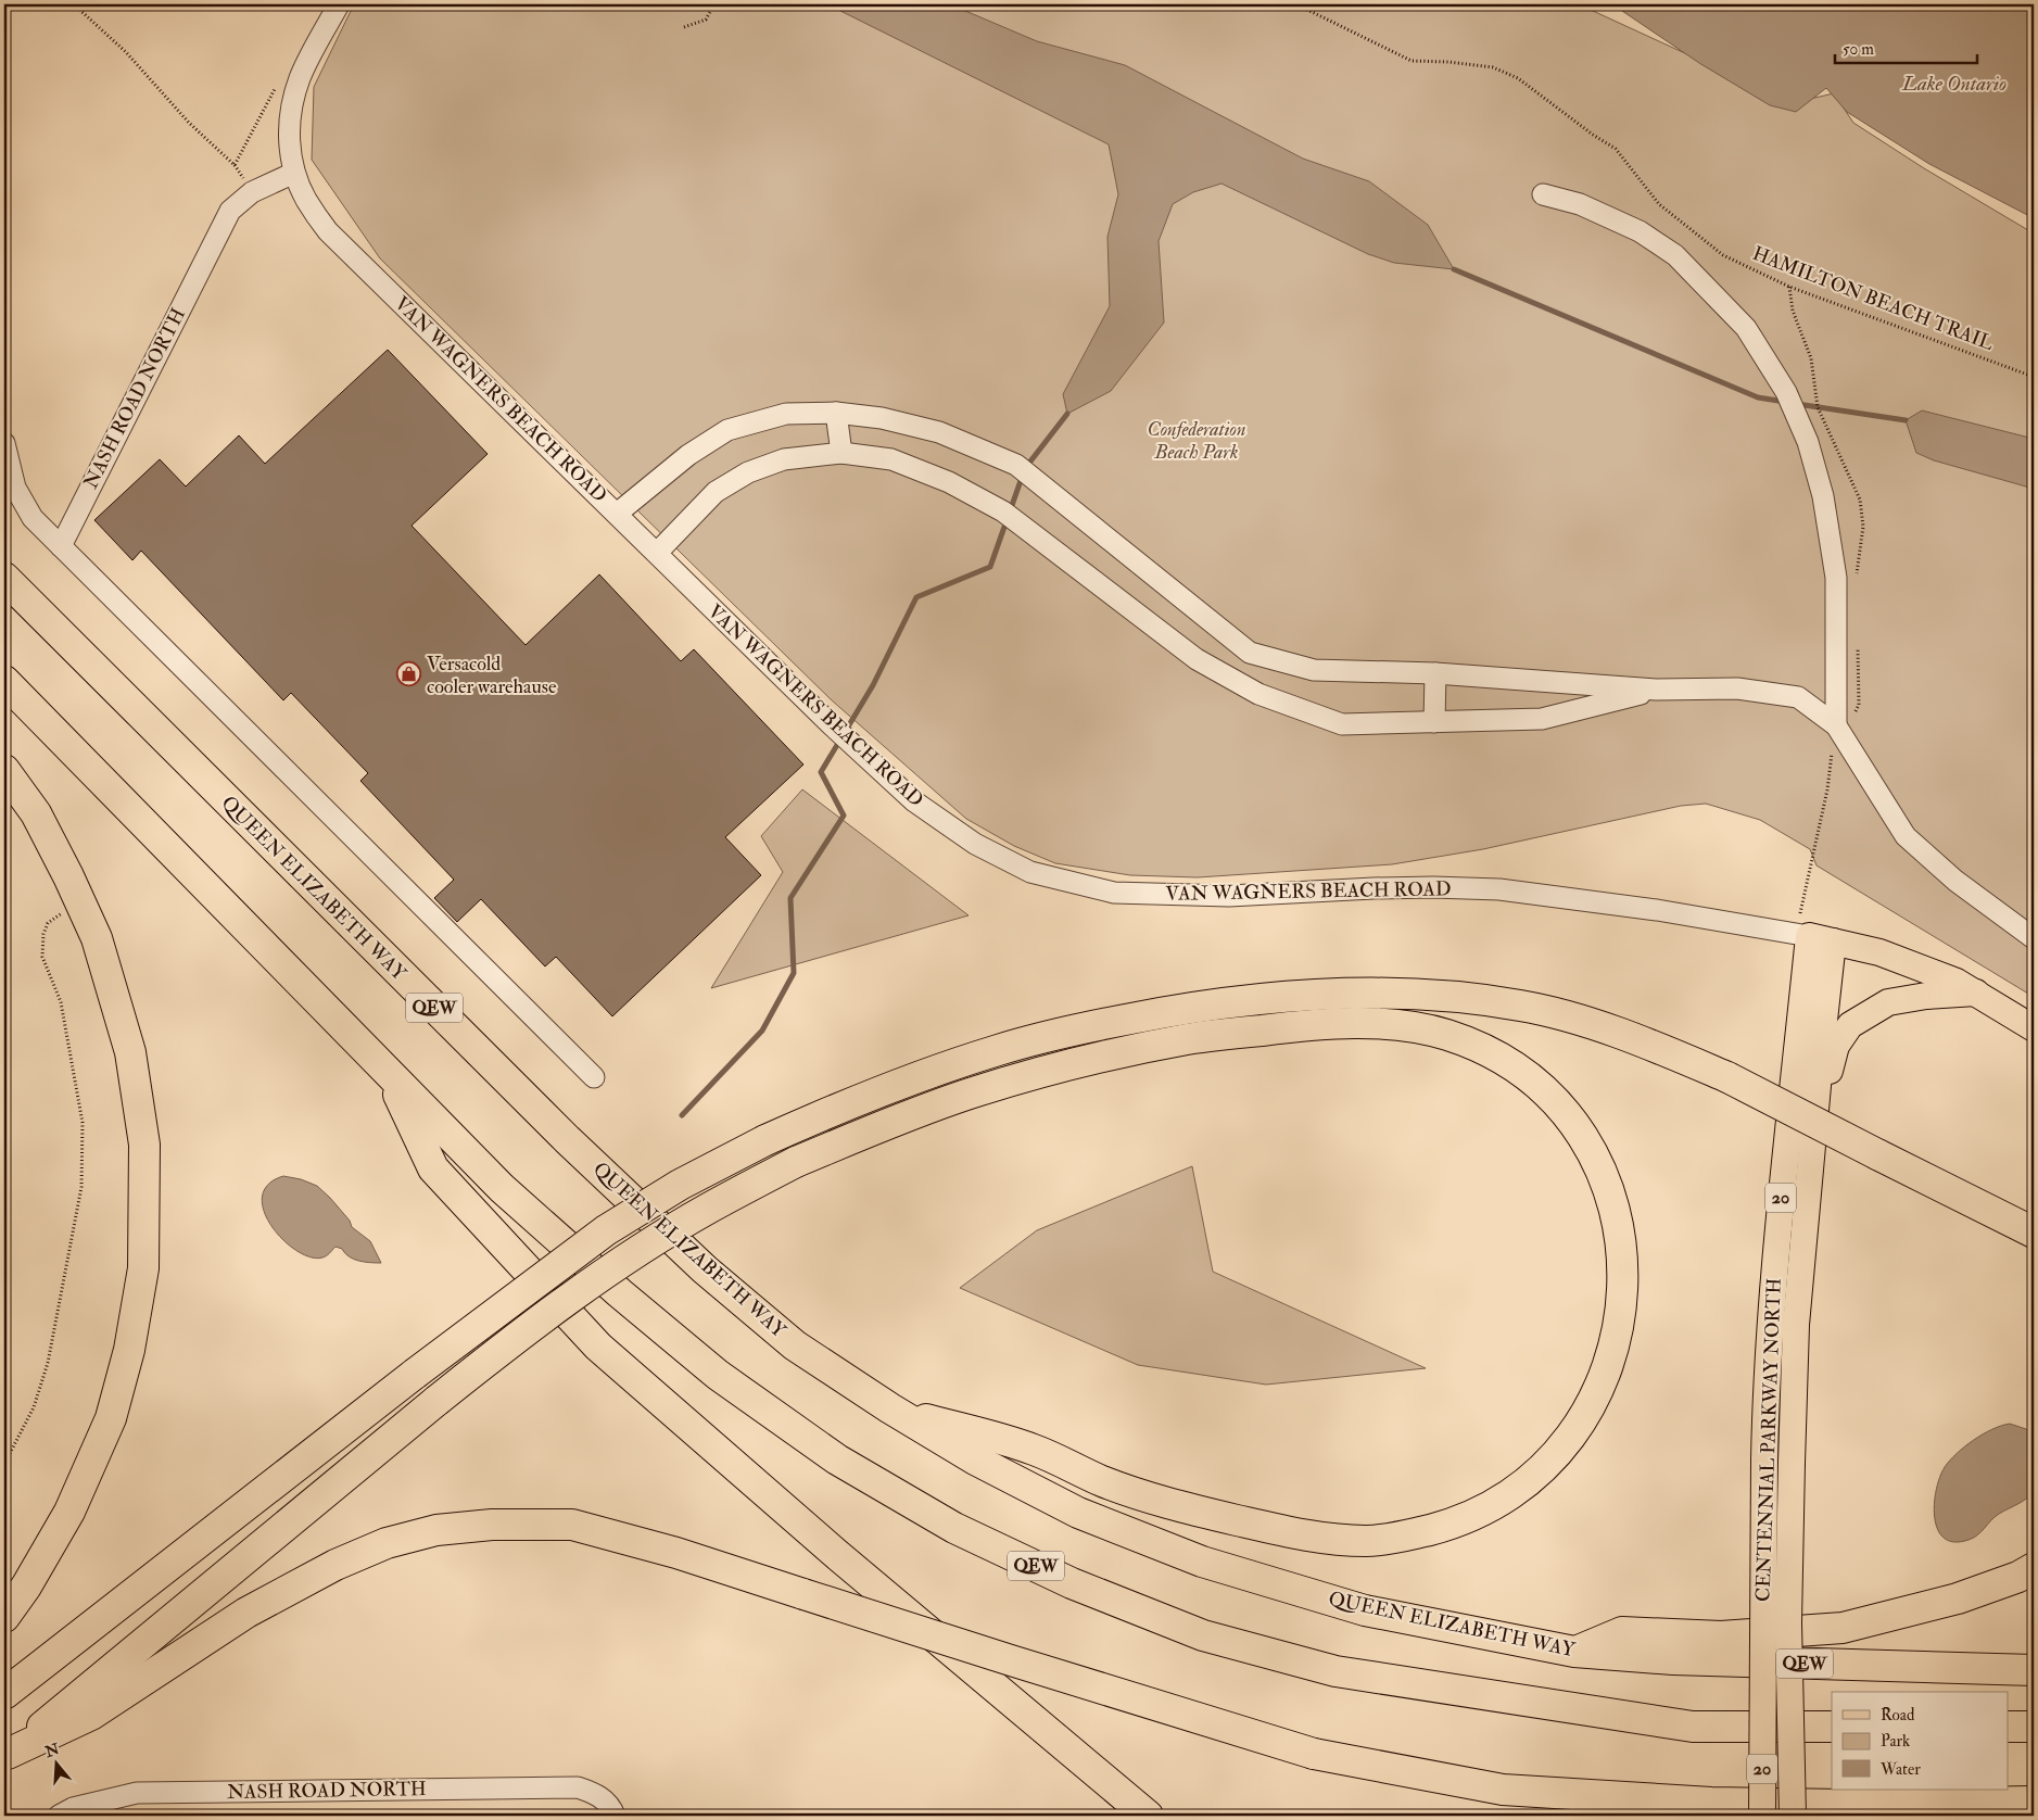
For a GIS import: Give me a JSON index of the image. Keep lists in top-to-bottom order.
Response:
{
  "streets": {
    "highway": ["QUEEN ELIZABETH WAY", "QEW"],
    "main road": ["20", "CENTENNIAL PARKWAY NORTH"],
    "street": ["NASH ROAD NORTH", "VAN WAGNERS BEACH ROAD"],
    "path": ["HAMILTON BEACH TRAIL"]
  },
  "crossings": [
    ["NASH ROAD NORTH", "VAN WAGNERS BEACH ROAD"],
    ["VAN WAGNERS BEACH ROAD", "CENTENNIAL PARKWAY NORTH"]
  ],
  "water": ["Lake Ontario"],
  "parks": ["Confederation Beach Park"],
  "places": {
    "shop": ["Versacold cooler warehause"]
  },
  "legend": ["Road", "Park", "Water"],
  "scale_bar": "50 m",
  "north": "top"
}
